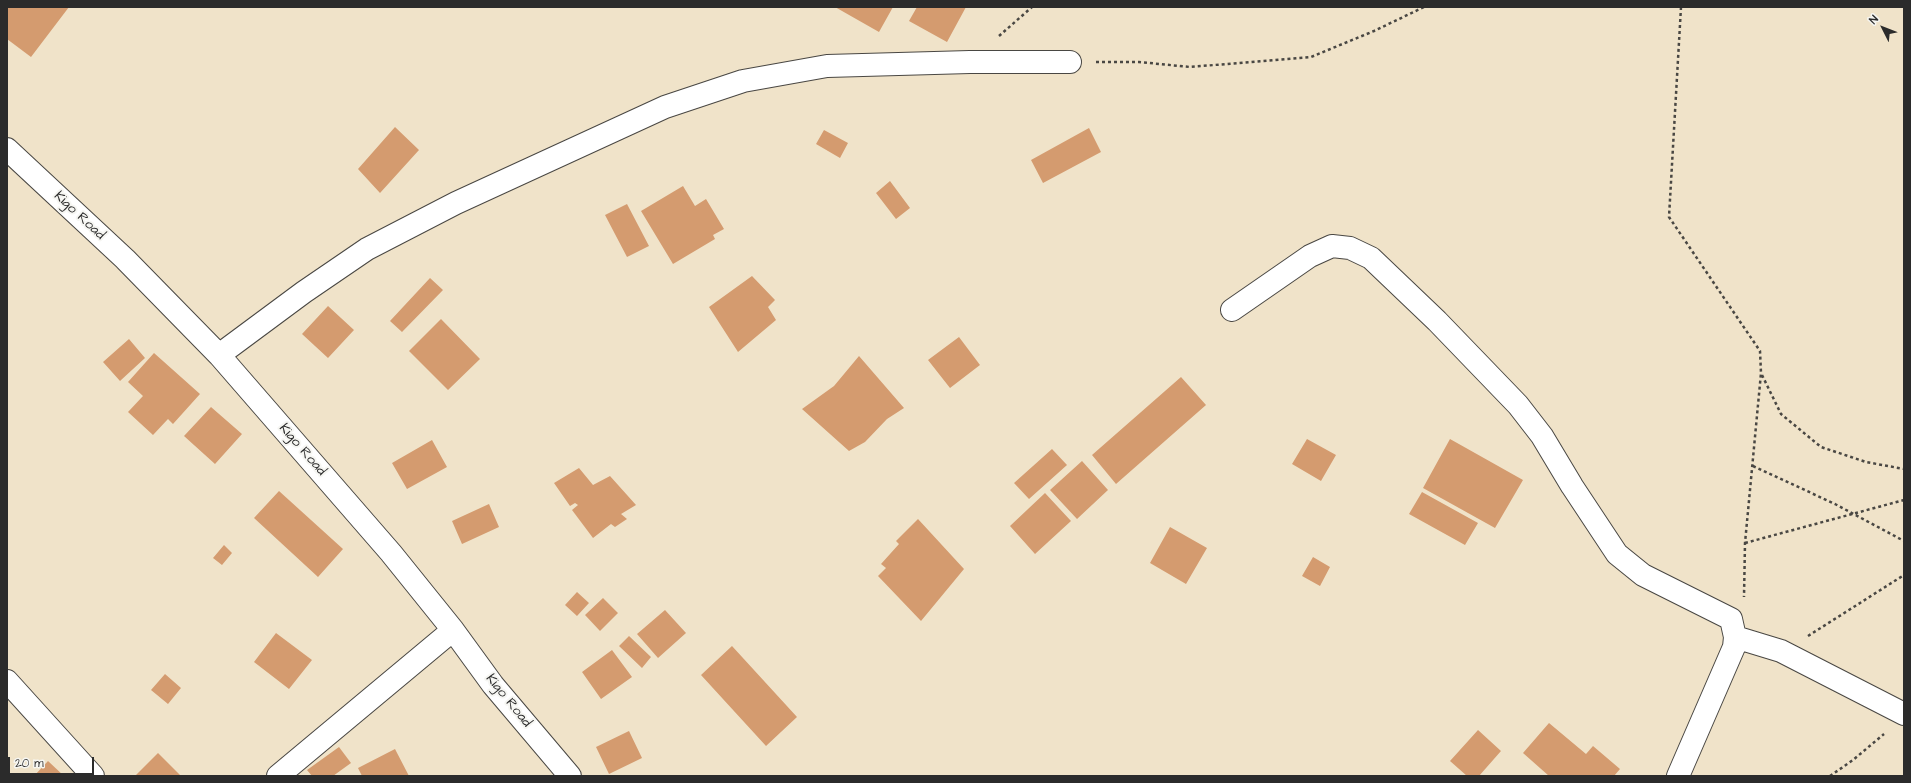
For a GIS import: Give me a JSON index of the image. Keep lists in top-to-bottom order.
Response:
{
  "streets": {
    "street": ["Kigo Road"]
  },
  "scale_bar": "20 m",
  "north": "top left"
}
